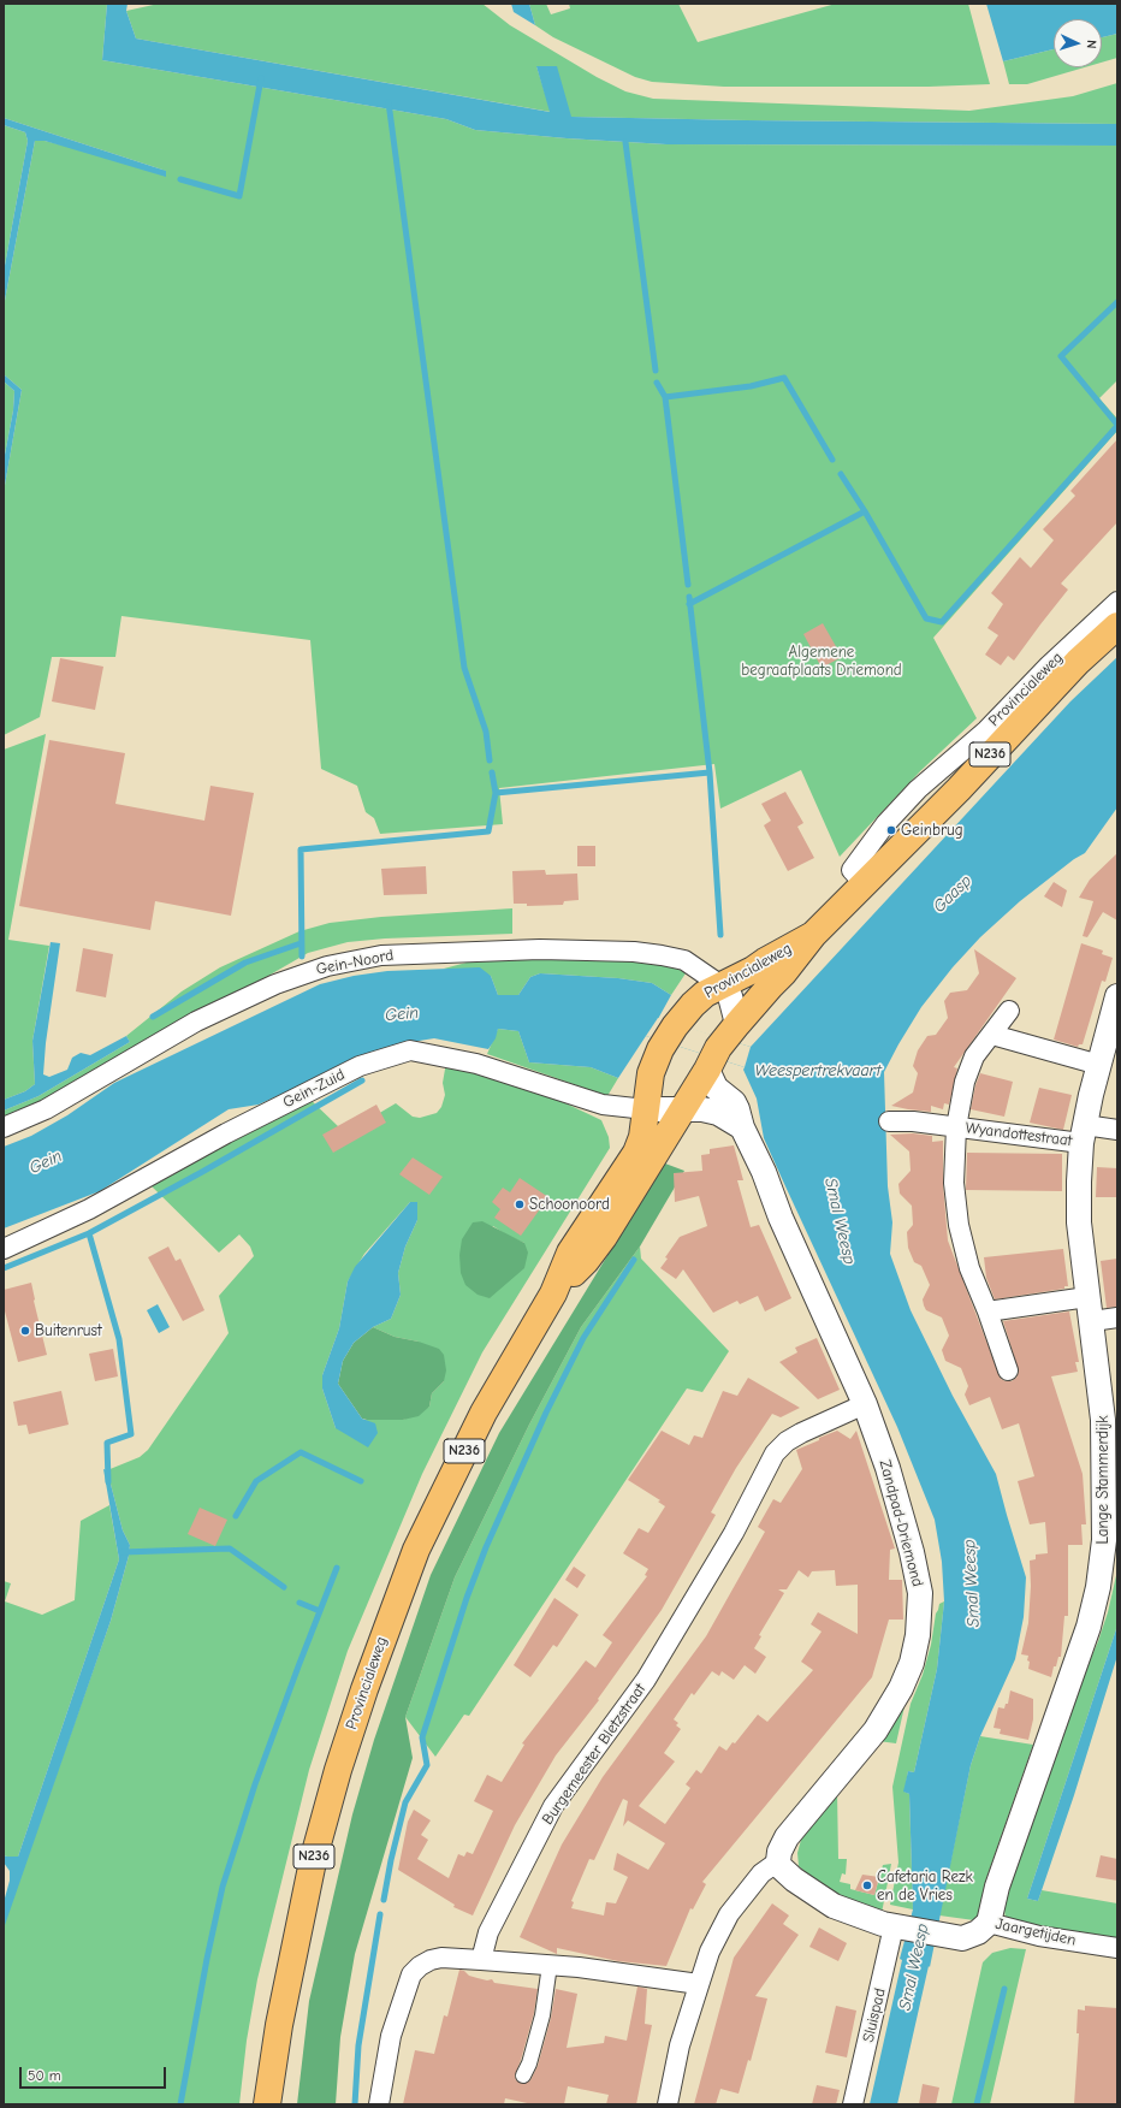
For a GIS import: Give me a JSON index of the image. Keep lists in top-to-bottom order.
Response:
{
  "streets": {
    "main road": ["Provincialeweg", "N236"],
    "street": [
      "Gein-Noord",
      "Gein-Zuid",
      "Wyandottestraat",
      "Lange Stammerdijk",
      "Zandpad-Driemond",
      "Burgemeester Bletzstraat",
      "Jaargetijden",
      "Sluispad"
    ]
  },
  "crossings": [
    ["Provincialeweg", "Gein-Noord"],
    ["Provincialeweg", "Gein-Zuid"],
    ["Provincialeweg", "Zandpad-Driemond"],
    ["Gein-Noord", "Zandpad-Driemond"],
    ["Wyandottestraat", "Lange Stammerdijk"],
    ["Lange Stammerdijk", "Jaargetijden"],
    ["Zandpad-Driemond", "Burgemeester Bletzstraat"],
    ["Zandpad-Driemond", "Jaargetijden"],
    ["Jaargetijden", "Sluispad"]
  ],
  "water": [
    "Gaasp",
    "Gein",
    "Weespertrekvaart",
    "Smal Weesp"
  ],
  "parks": ["Algemene begraafplaats Driemond"],
  "places": [
    "Geinbrug",
    "Schoonoord",
    "Buitenrust",
    "Cafetaria Rezk en de Vries"
  ],
  "scale_bar": "50 m",
  "north": "right"
}
